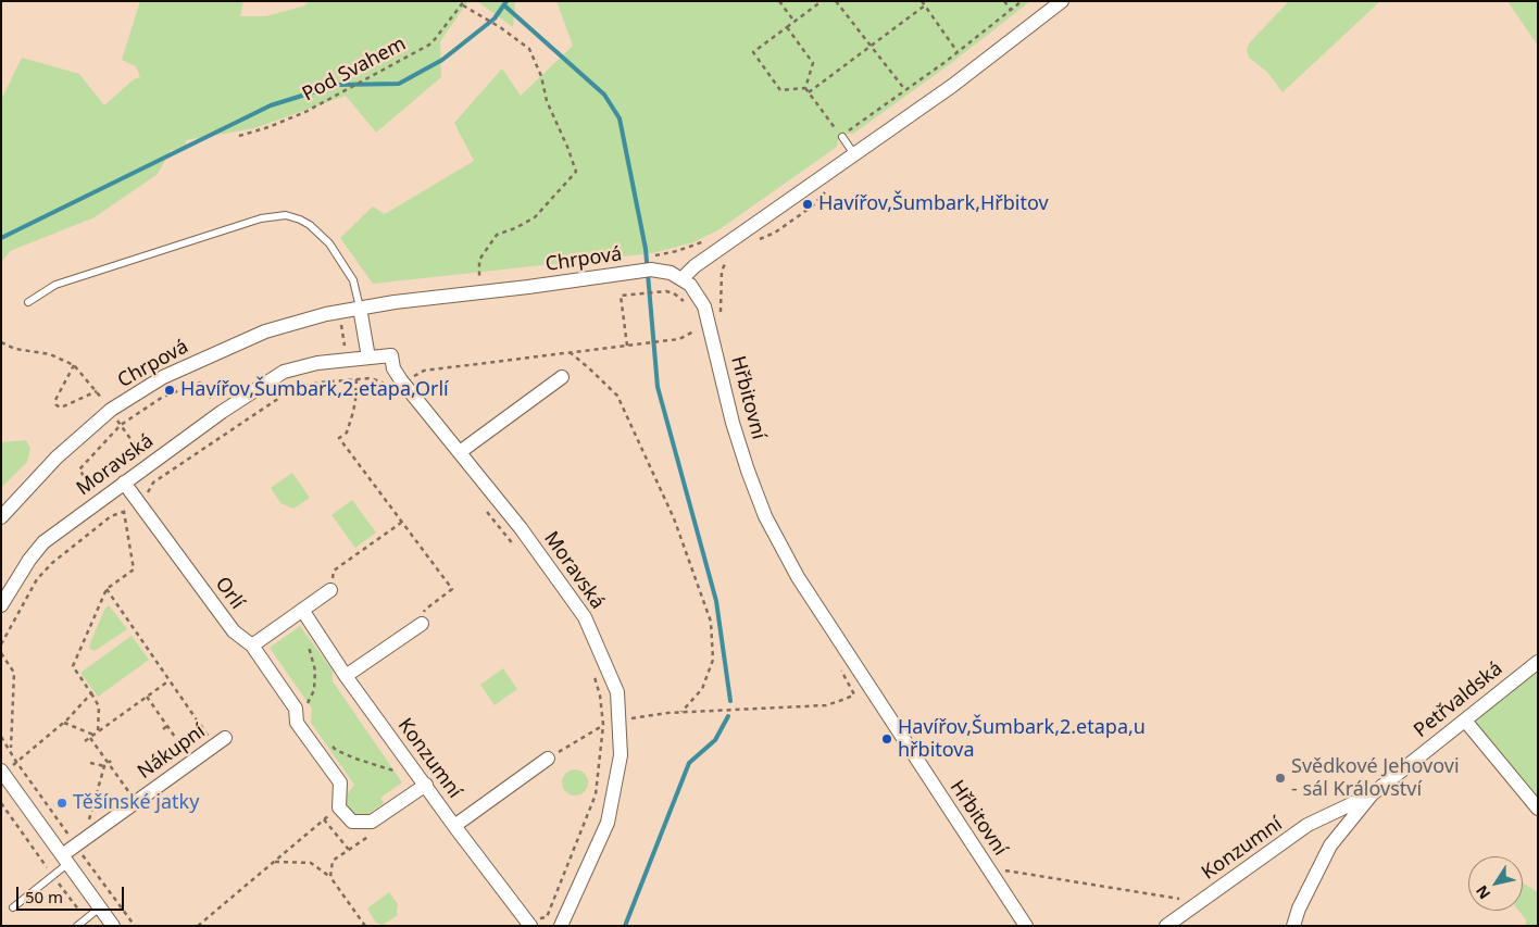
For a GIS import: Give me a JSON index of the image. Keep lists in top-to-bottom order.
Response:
{
  "streets": {
    "street": [
      "Chrpová",
      "Hřbitovní",
      "Moravská",
      "Orlí",
      "Petřvaldská",
      "Nákupní",
      "Konzumní"
    ],
    "path": ["Pod Svahem"]
  },
  "crossings": [
    ["Chrpová", "Hřbitovní"],
    ["Moravská", "Orlí"],
    ["Petřvaldská", "Konzumní"]
  ],
  "places": [
    "Havířov,Šumbark,Hřbitov",
    "Havířov,Šumbark,2.etapa,Orlí",
    "Havířov,Šumbark,2.etapa,u hřbitova",
    "Svědkové Jehovovi - sál Království",
    "Těšínské jatky"
  ],
  "scale_bar": "50 m",
  "north": "bottom left"
}
